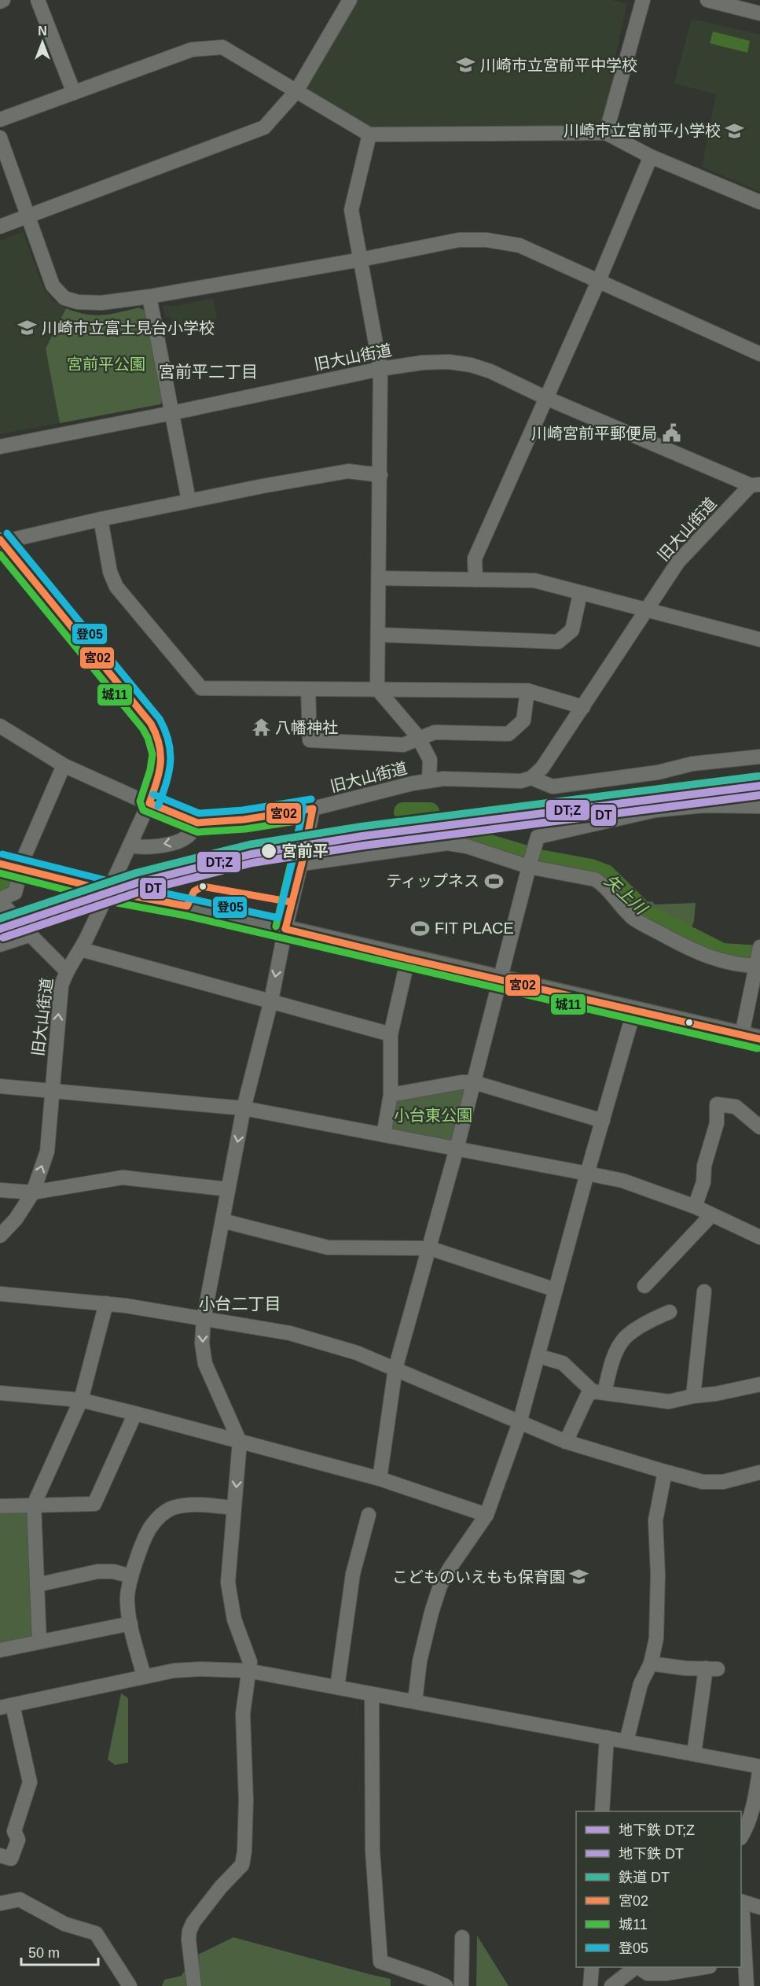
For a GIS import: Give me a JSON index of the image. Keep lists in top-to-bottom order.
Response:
{
  "streets": {
    "street": ["旧大山街道"]
  },
  "districts": ["宮前平二丁目", "小台二丁目"],
  "water": ["矢上川"],
  "parks": ["宮前平公園", "小台東公園"],
  "places": {
    "school or university": [
      "川崎市立宮前平中学校",
      "川崎市立宮前平小学校",
      "川崎市立富士見台小学校",
      "こどものいえもも保育園"
    ],
    "public building": ["川崎宮前平郵便局"],
    "temple": ["八幡神社"],
    "other": ["宮前平"],
    "sports": ["ティップネス", "FIT PLACE"]
  },
  "lines": [
    "transit line 登05",
    "transit line 宮02",
    "transit line 城11",
    "rail line DT",
    "metro line DT;Z",
    "metro line DT"
  ],
  "legend": [
    "地下鉄 DT;Z",
    "地下鉄 DT",
    "鉄道 DT",
    "宮02",
    "城11",
    "登05"
  ],
  "scale_bar": "50 m",
  "north": "top"
}
